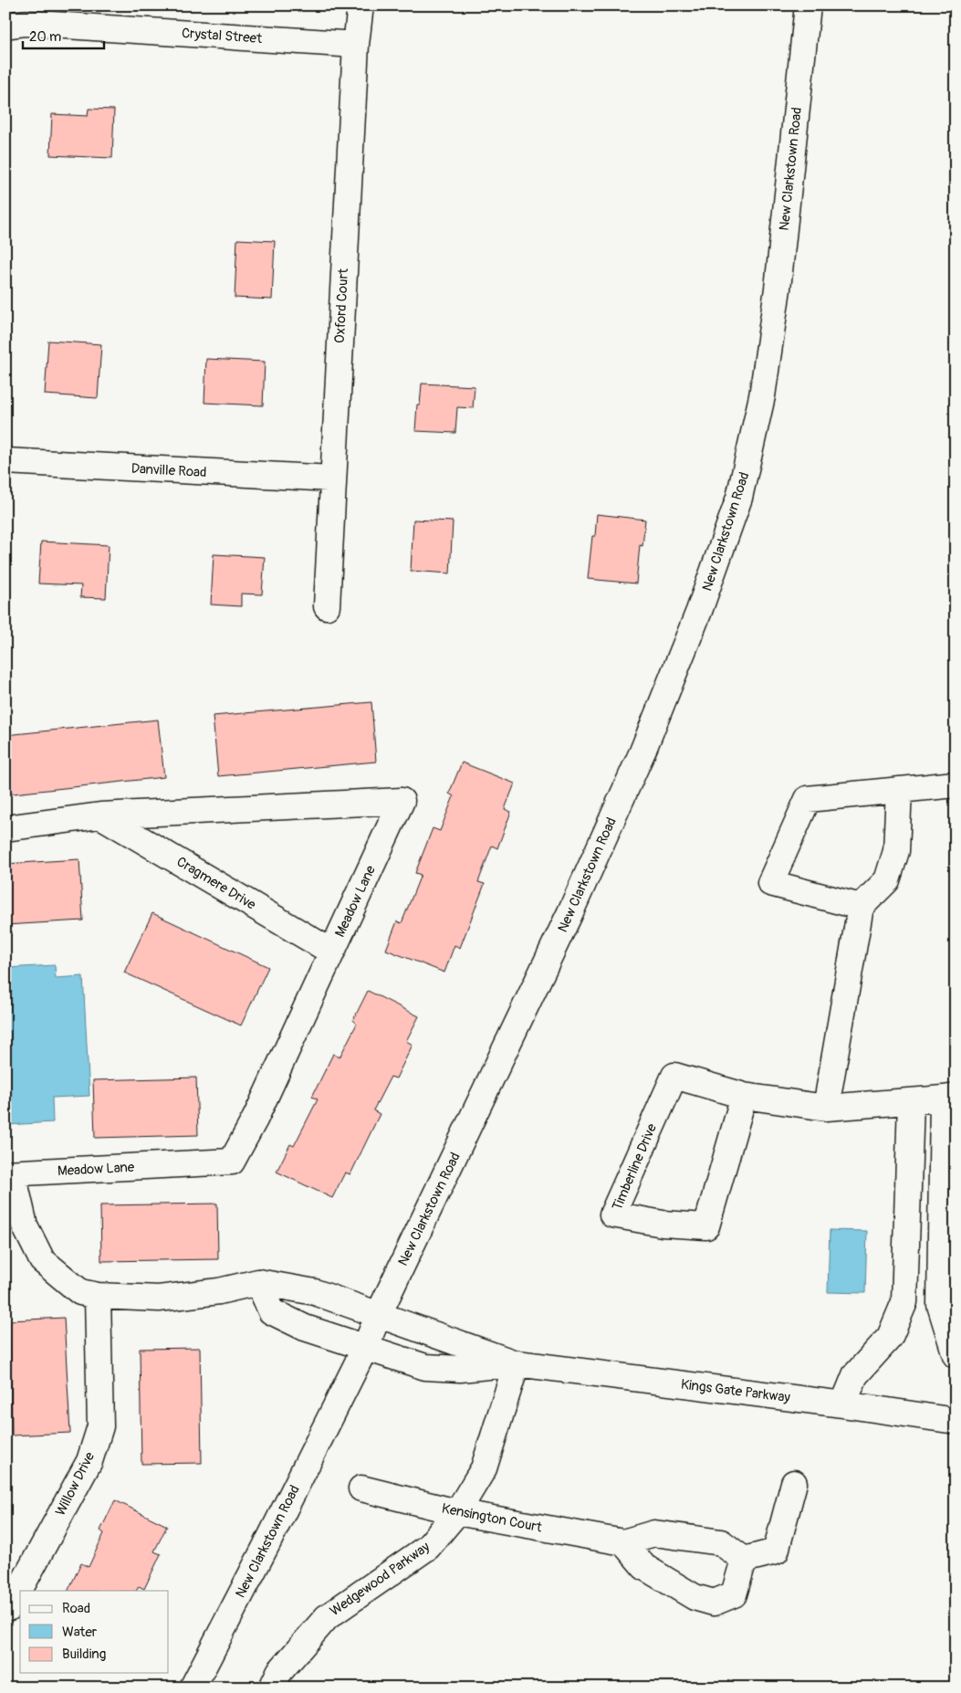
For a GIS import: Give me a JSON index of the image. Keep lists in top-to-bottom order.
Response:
{
  "streets": {
    "street": [
      "Crystal Street",
      "New Clarkstown Road",
      "Oxford Court",
      "Danville Road",
      "Cragmere Drive",
      "Meadow Lane",
      "Timberline Drive",
      "Kings Gate Parkway",
      "Willow Drive",
      "Kensington Court",
      "Wedgewood Parkway"
    ]
  },
  "crossings": [
    ["Crystal Street", "Oxford Court"],
    ["New Clarkstown Road", "Meadow Lane"],
    ["New Clarkstown Road", "Kings Gate Parkway"],
    ["Oxford Court", "Danville Road"],
    ["Cragmere Drive", "Meadow Lane"],
    ["Meadow Lane", "Kings Gate Parkway"],
    ["Meadow Lane", "Willow Drive"],
    ["Kings Gate Parkway", "Wedgewood Parkway"],
    ["Kensington Court", "Wedgewood Parkway"]
  ],
  "legend": ["Road", "Water", "Building"],
  "scale_bar": "20 m"
}
